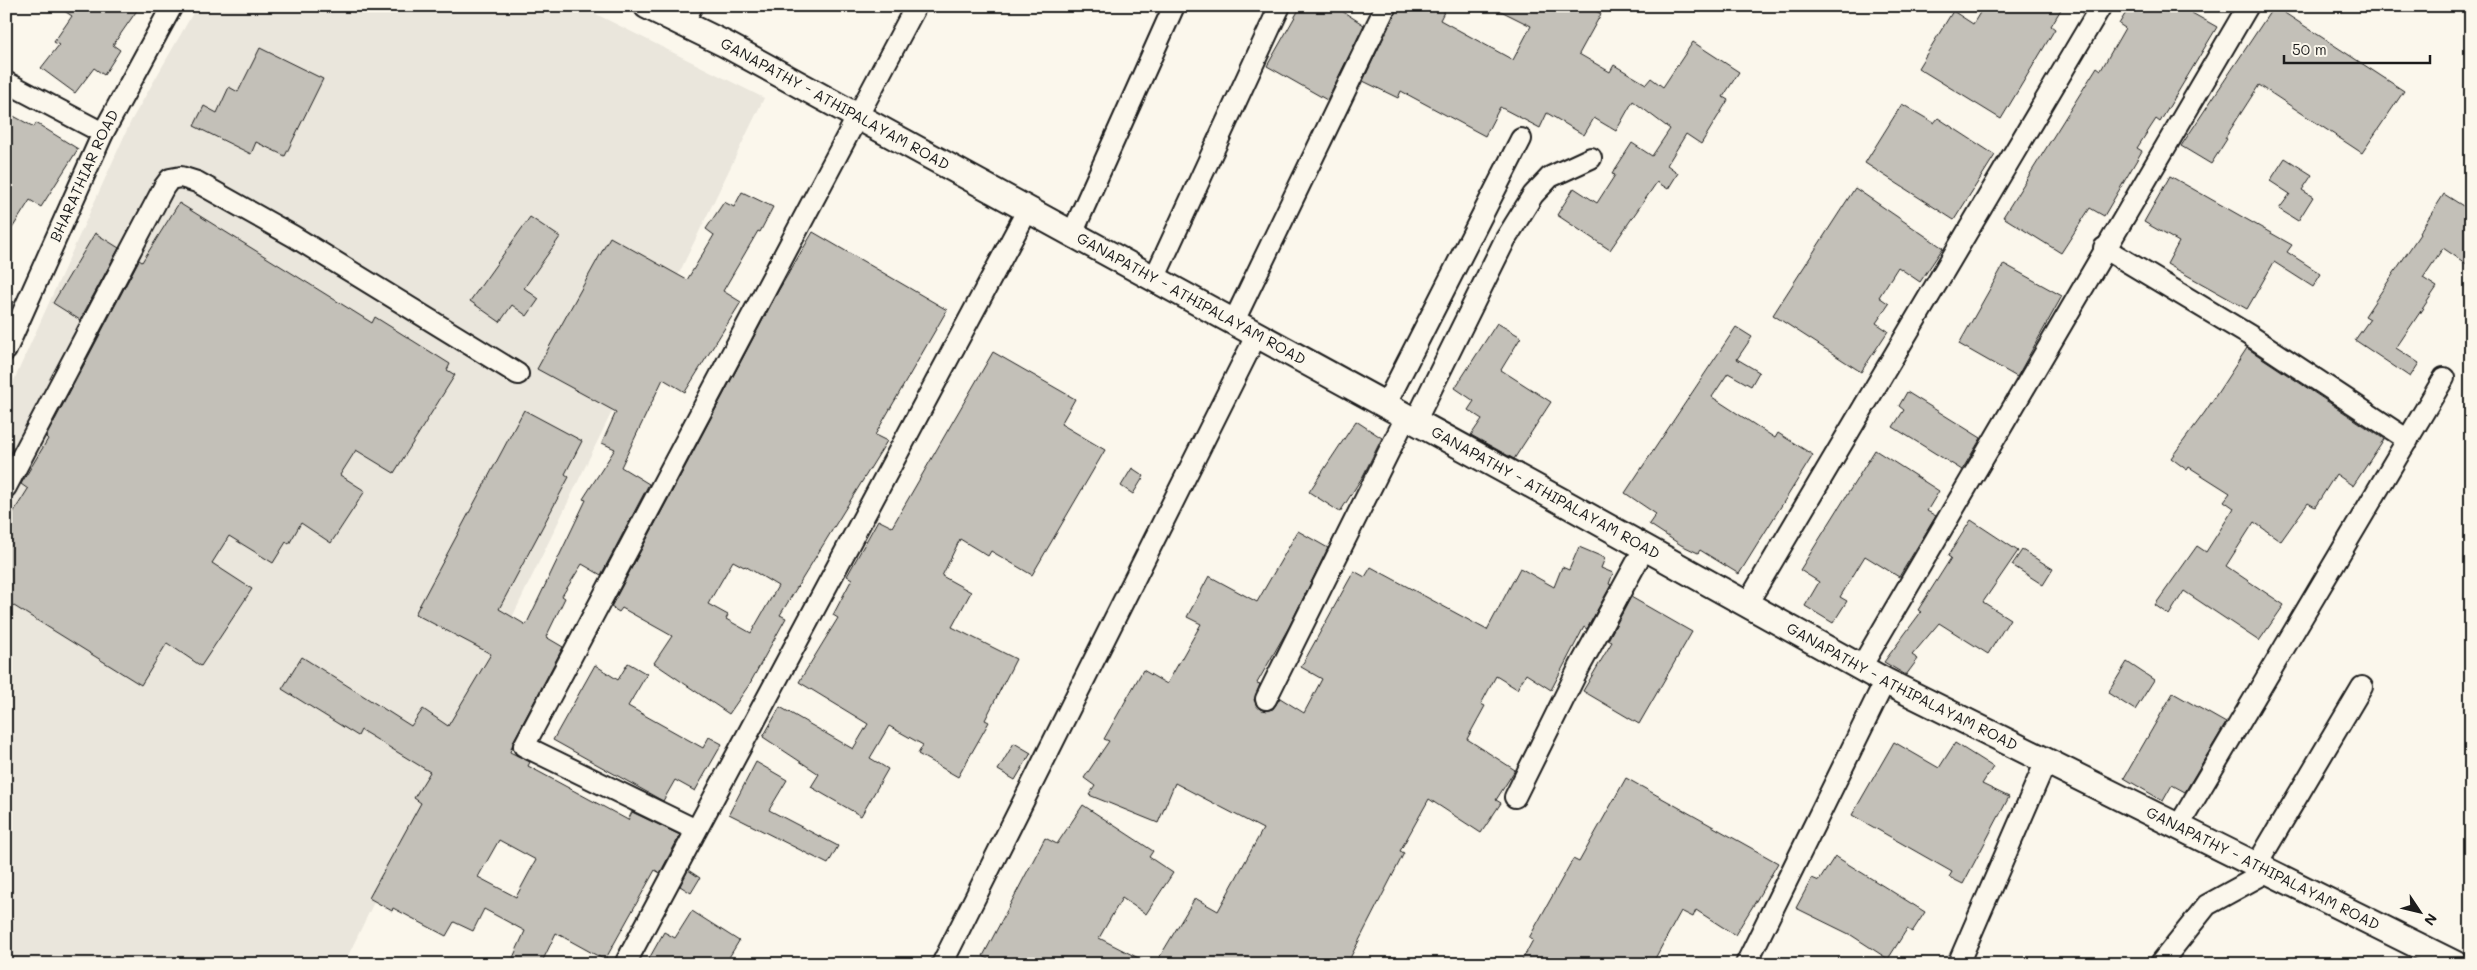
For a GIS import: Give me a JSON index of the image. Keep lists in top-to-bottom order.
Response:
{
  "streets": {
    "main road": ["GANAPATHY - ATHIPALAYAM ROAD"],
    "street": ["BHARATHIAR ROAD"]
  },
  "scale_bar": "50 m",
  "north": "bottom right"
}
